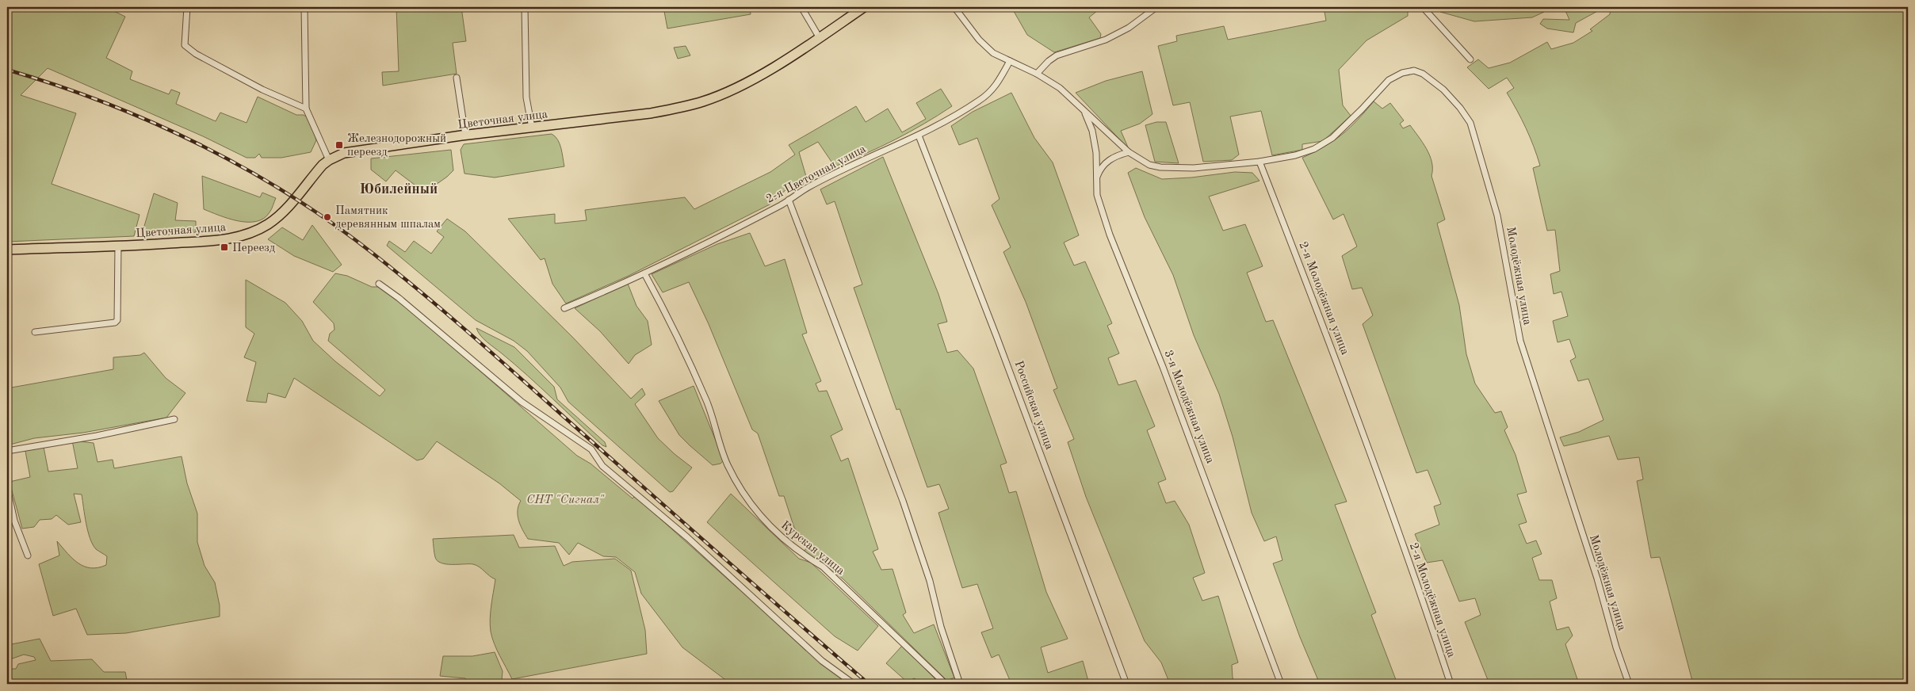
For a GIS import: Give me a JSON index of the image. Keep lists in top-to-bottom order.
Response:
{
  "streets": {
    "main road": ["Цветочная улица"],
    "street": [
      "2-я Цветочная улица",
      "Молодёжная улица",
      "2-я Молодёжная улица",
      "Российская улица",
      "3-я Молодёжная улица",
      "Курская улица"
    ]
  },
  "crossings": [
    ["2-я Цветочная улица", "Российская улица"],
    ["2-я Цветочная улица", "Курская улица"],
    ["Молодёжная улица", "2-я Молодёжная улица"]
  ],
  "districts": ["Юбилейный"],
  "parks": ["СНТ \"Сигнал\""],
  "places": {
    "transit": ["Железнодорожный переезд", "Переезд"],
    "other": ["Памятник деревянным шпалам"]
  }
}
